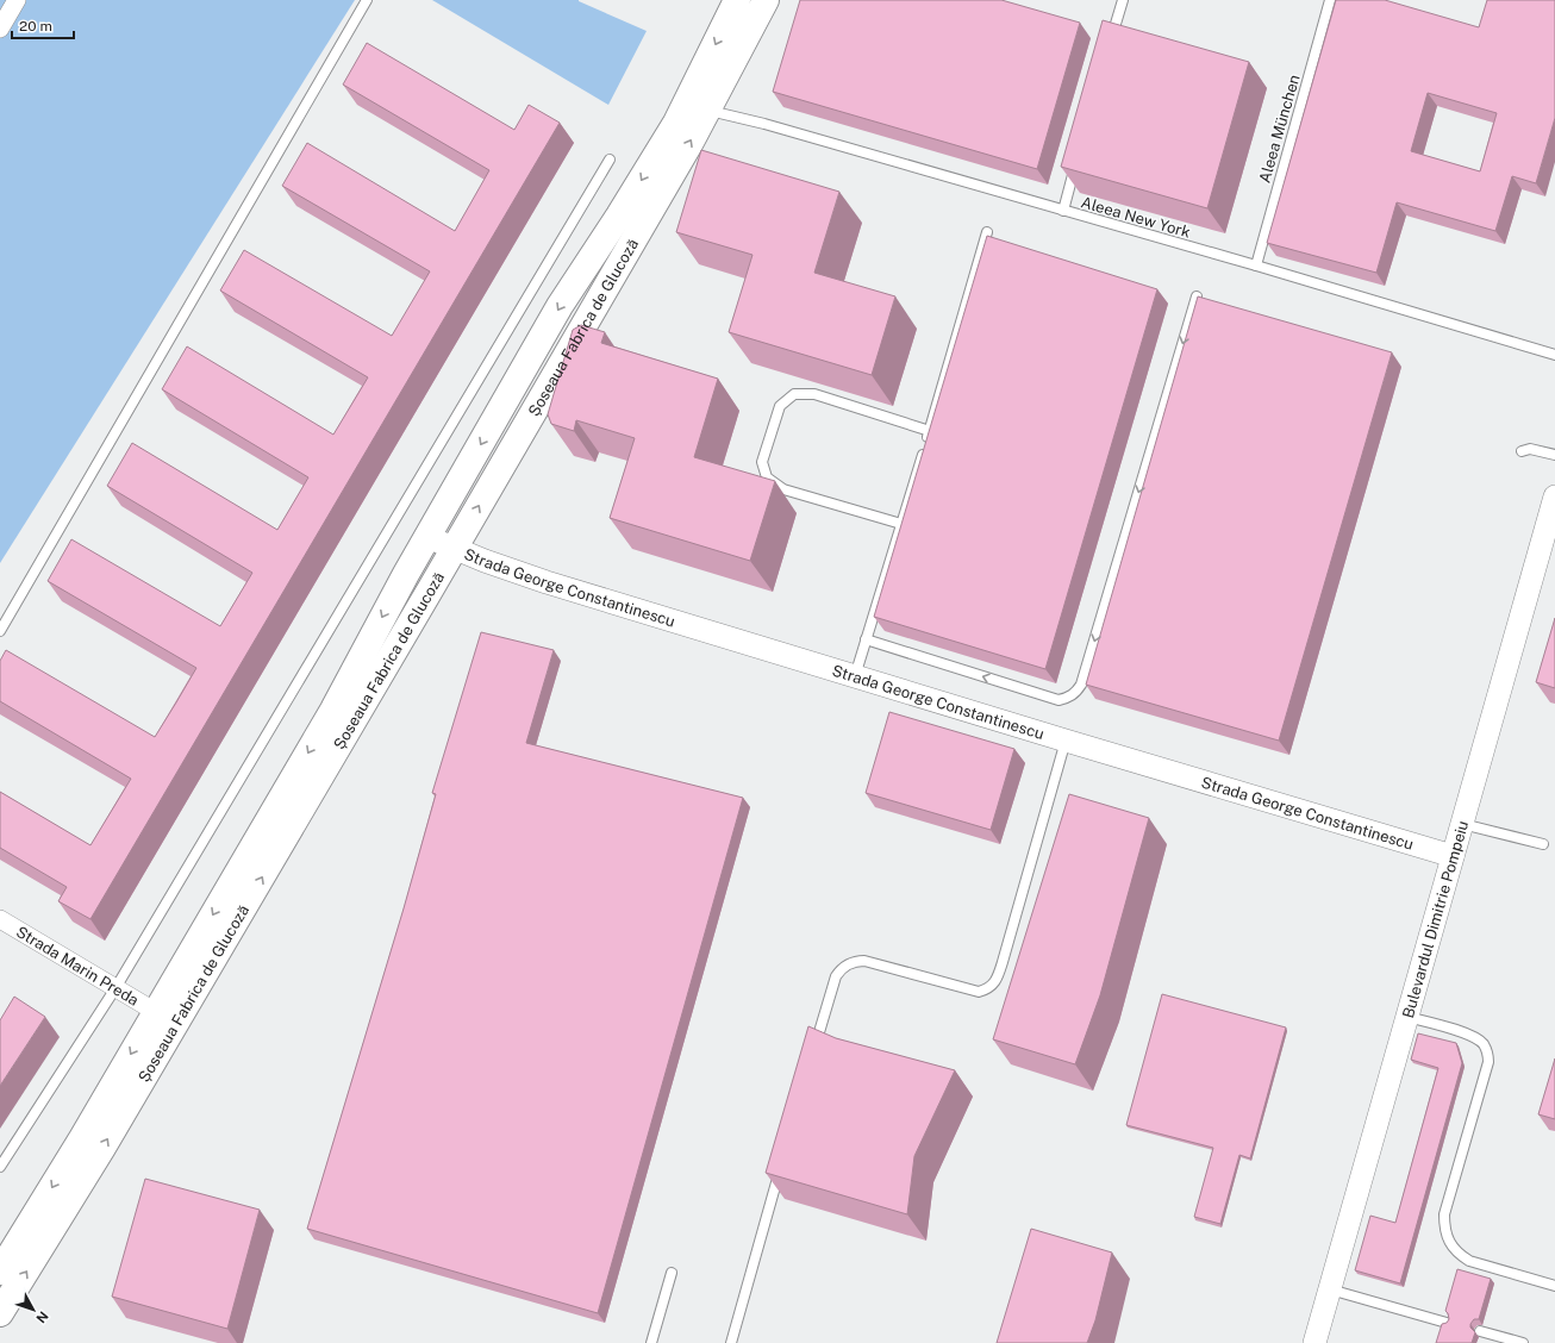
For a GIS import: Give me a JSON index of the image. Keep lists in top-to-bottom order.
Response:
{
  "streets": {
    "main road": ["Șoseaua Fabrica de Glucoză"],
    "street": ["Strada George Constantinescu", "Bulevardul Dimitrie Pompeiu", "Strada Marin Preda"],
    "lane": ["Aleea München", "Aleea New York"]
  },
  "crossings": [
    ["Aleea München", "Aleea New York"],
    ["Aleea New York", "Șoseaua Fabrica de Glucoză"],
    ["Șoseaua Fabrica de Glucoză", "Strada George Constantinescu"],
    ["Șoseaua Fabrica de Glucoză", "Strada Marin Preda"],
    ["Strada George Constantinescu", "Bulevardul Dimitrie Pompeiu"]
  ],
  "scale_bar": "20 m",
  "north": "bottom right"
}
